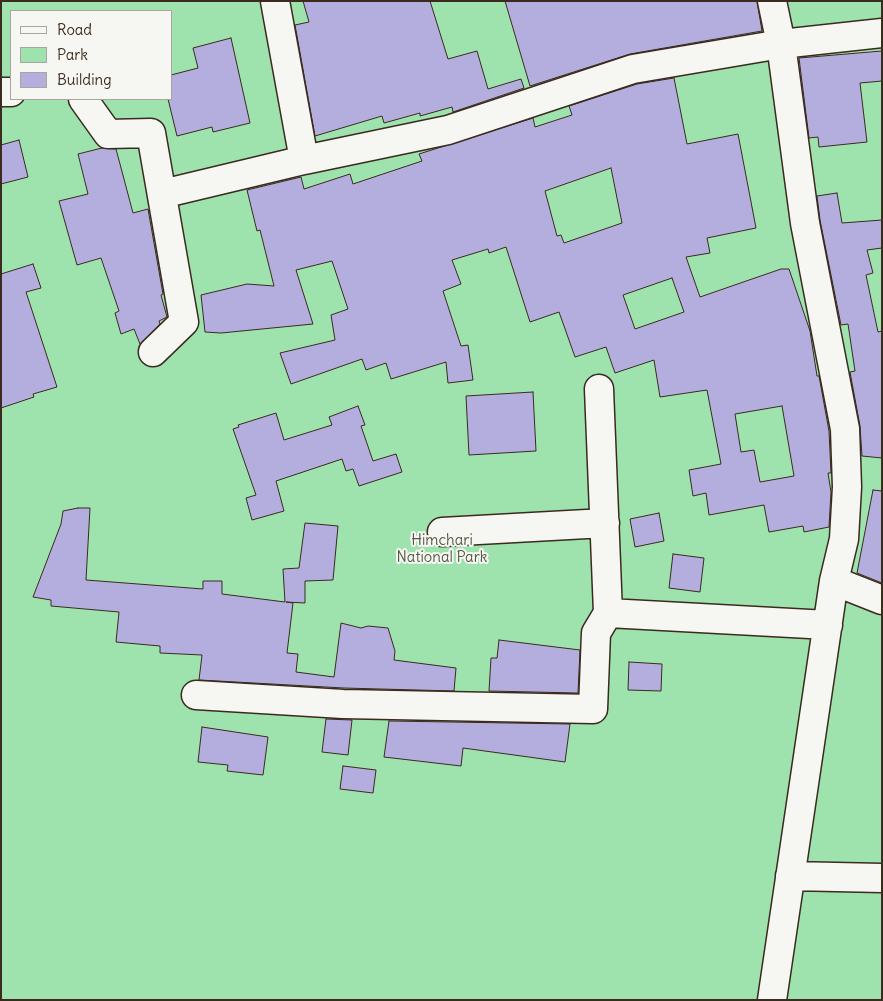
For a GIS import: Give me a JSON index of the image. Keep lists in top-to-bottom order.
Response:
{
  "parks": ["Himchari National Park"],
  "legend": ["Road", "Park", "Building"]
}
